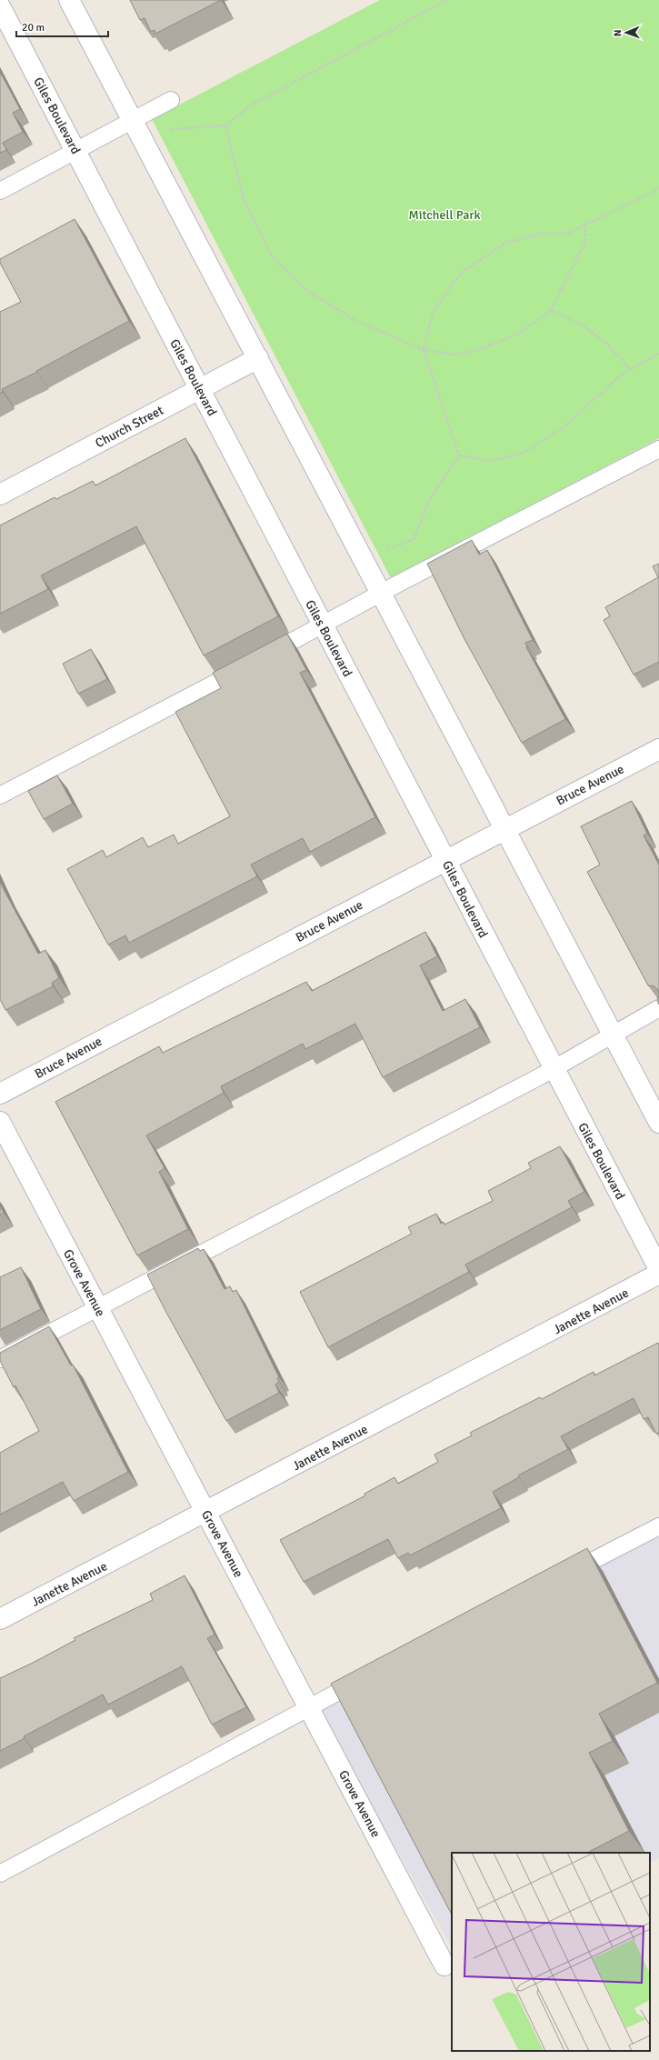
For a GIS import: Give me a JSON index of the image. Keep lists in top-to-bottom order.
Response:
{
  "streets": {
    "street": [
      "Giles Boulevard",
      "Church Street",
      "Bruce Avenue",
      "Grove Avenue",
      "Janette Avenue"
    ]
  },
  "crossings": [
    ["Giles Boulevard", "Church Street"],
    ["Giles Boulevard", "Bruce Avenue"],
    ["Grove Avenue", "Janette Avenue"]
  ],
  "parks": ["Mitchell Park"],
  "scale_bar": "20 m",
  "north": "left"
}
